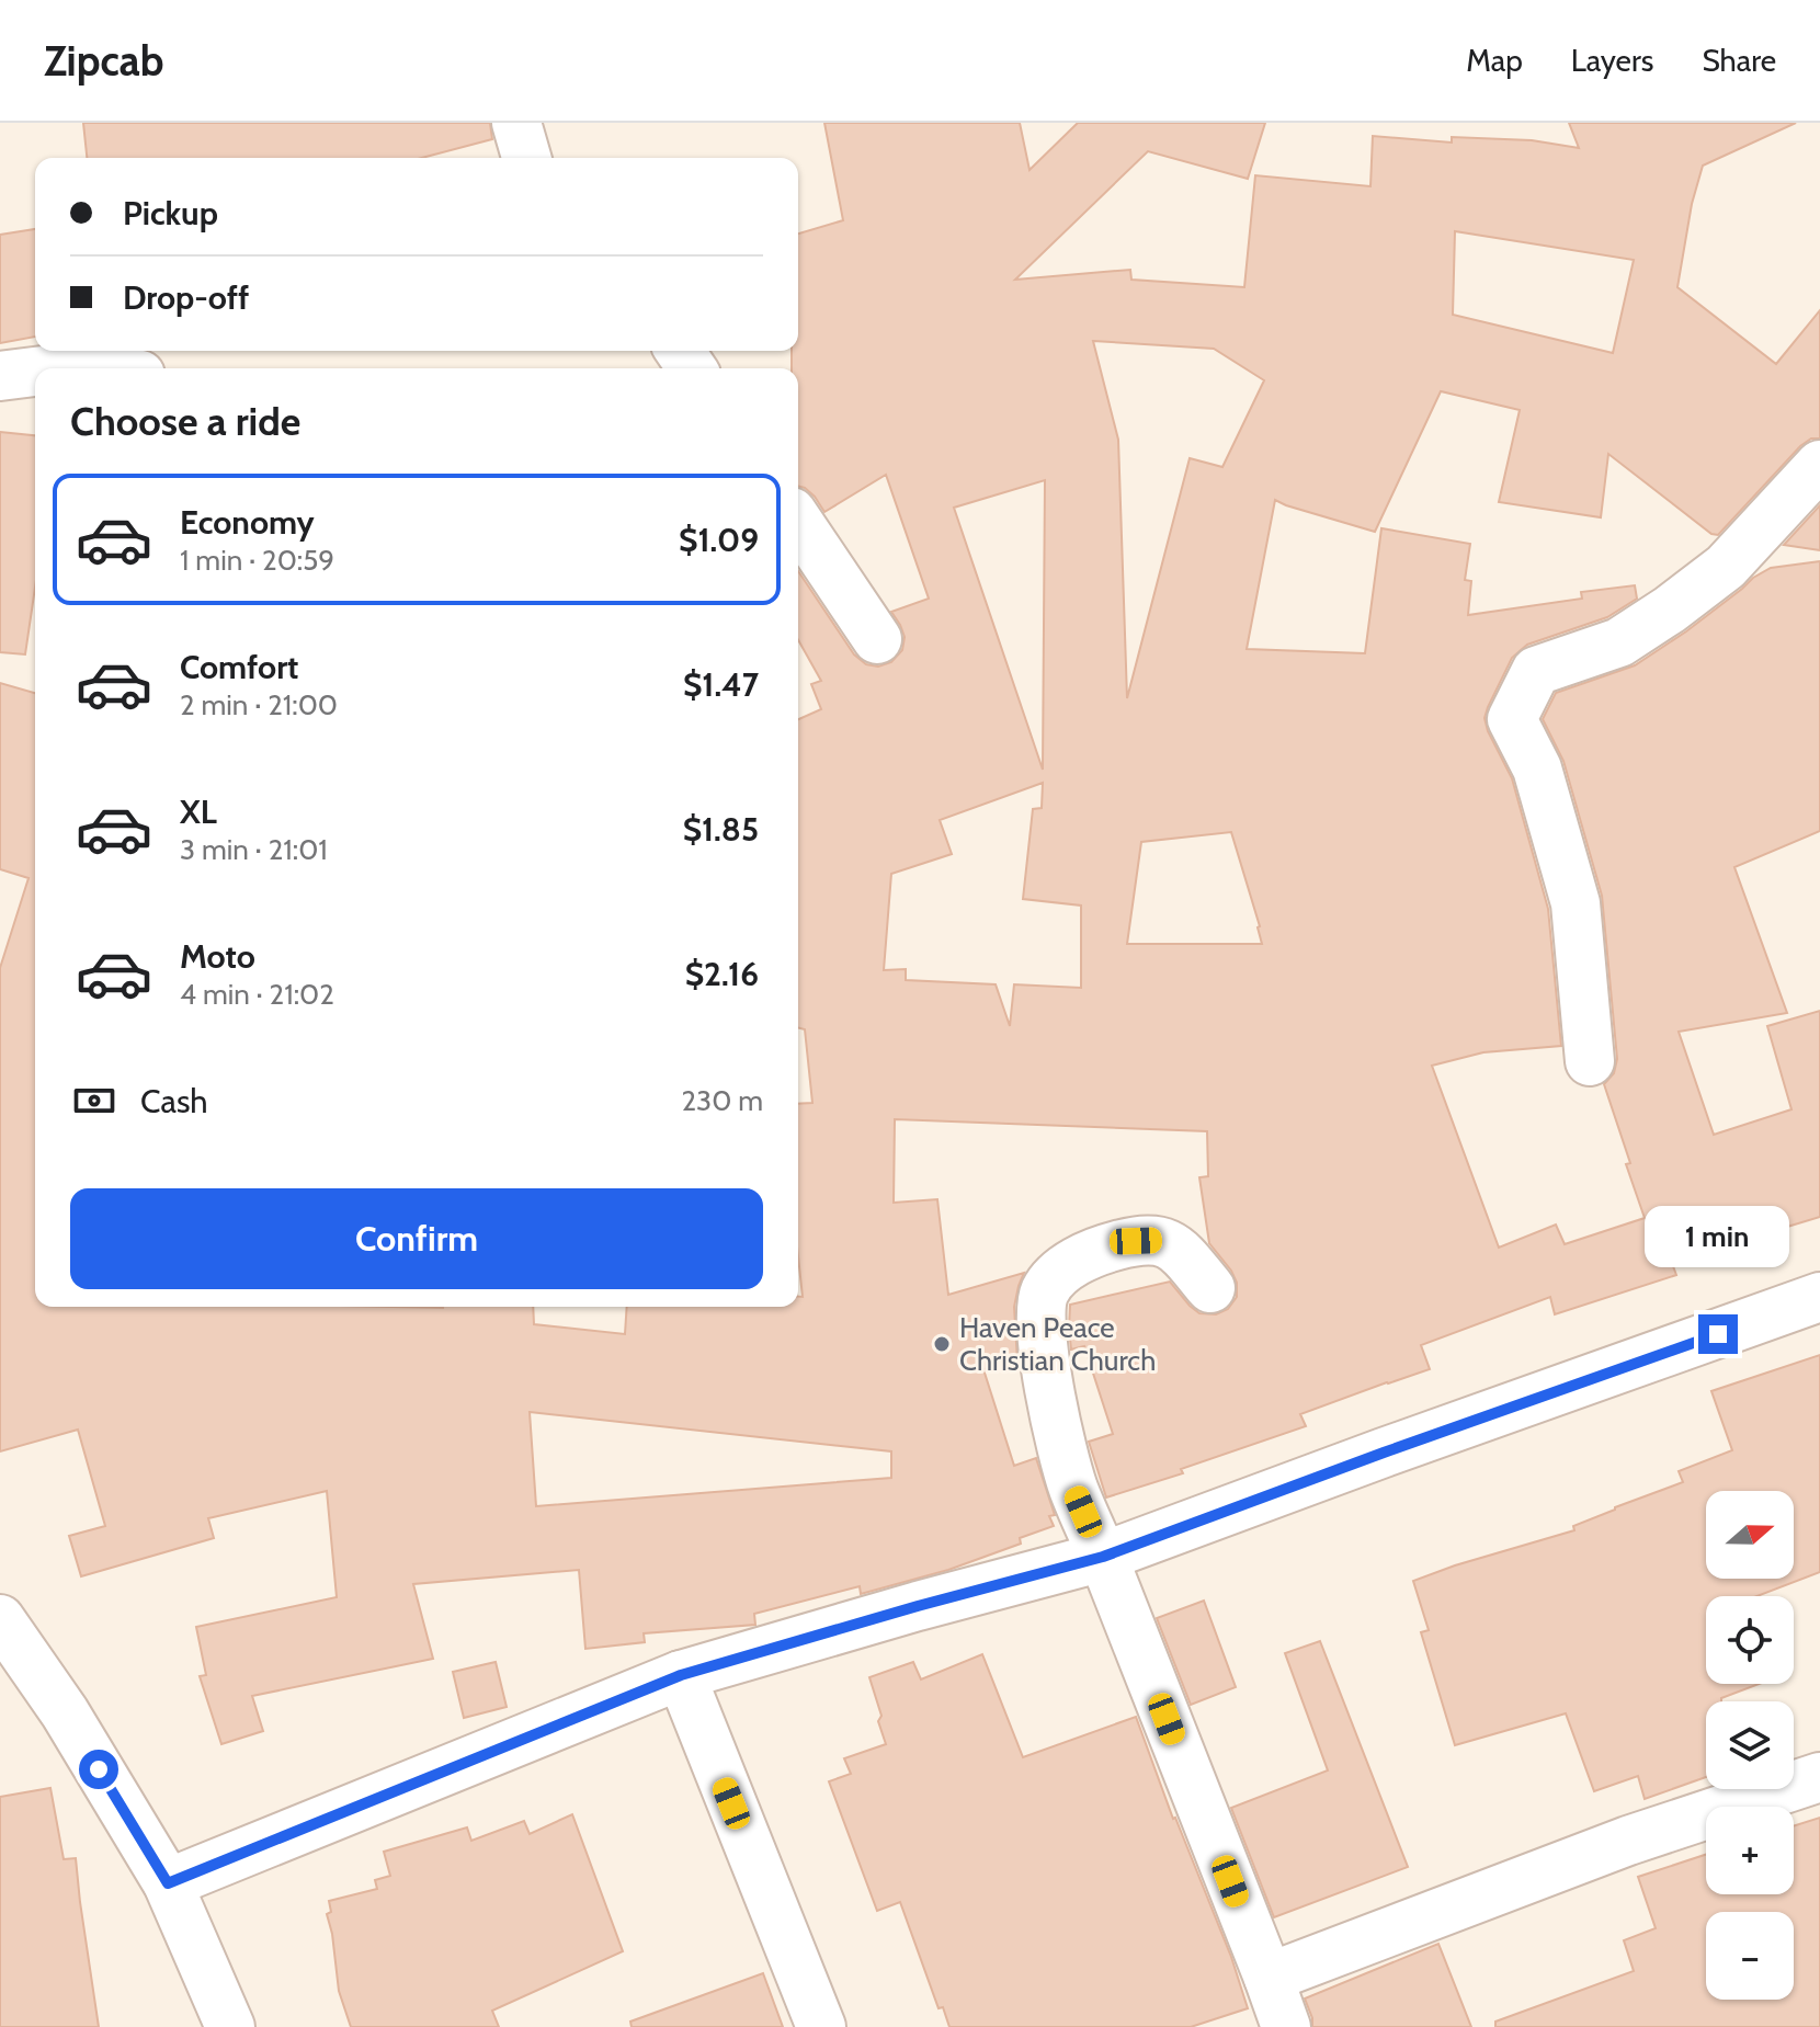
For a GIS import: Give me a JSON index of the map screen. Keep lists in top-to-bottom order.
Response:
{
  "places": ["Haven Peace Christian Church"],
  "north": "right",
  "page": {
    "header": "Zipcab",
    "nav": ["Map", "Layers", "Share"],
    "banner": ["Pickup", "Drop-off"],
    "heading": "Choose a ride",
    "list": [
      {
        "name": "Economy",
        "note": "1 min · 20:59",
        "value": "$1.09"
      },
      {
        "name": "Comfort",
        "note": "2 min · 21:00",
        "value": "$1.47"
      },
      {
        "name": "XL",
        "note": "3 min · 21:01",
        "value": "$1.85"
      },
      {
        "name": "Moto",
        "note": "4 min · 21:02",
        "value": "$2.16"
      }
    ],
    "pay": ["Cash", "230 m"],
    "buttons": "Confirm",
    "bubble": "1 min",
    "map_buttons": ["+", "−"]
  }
}
